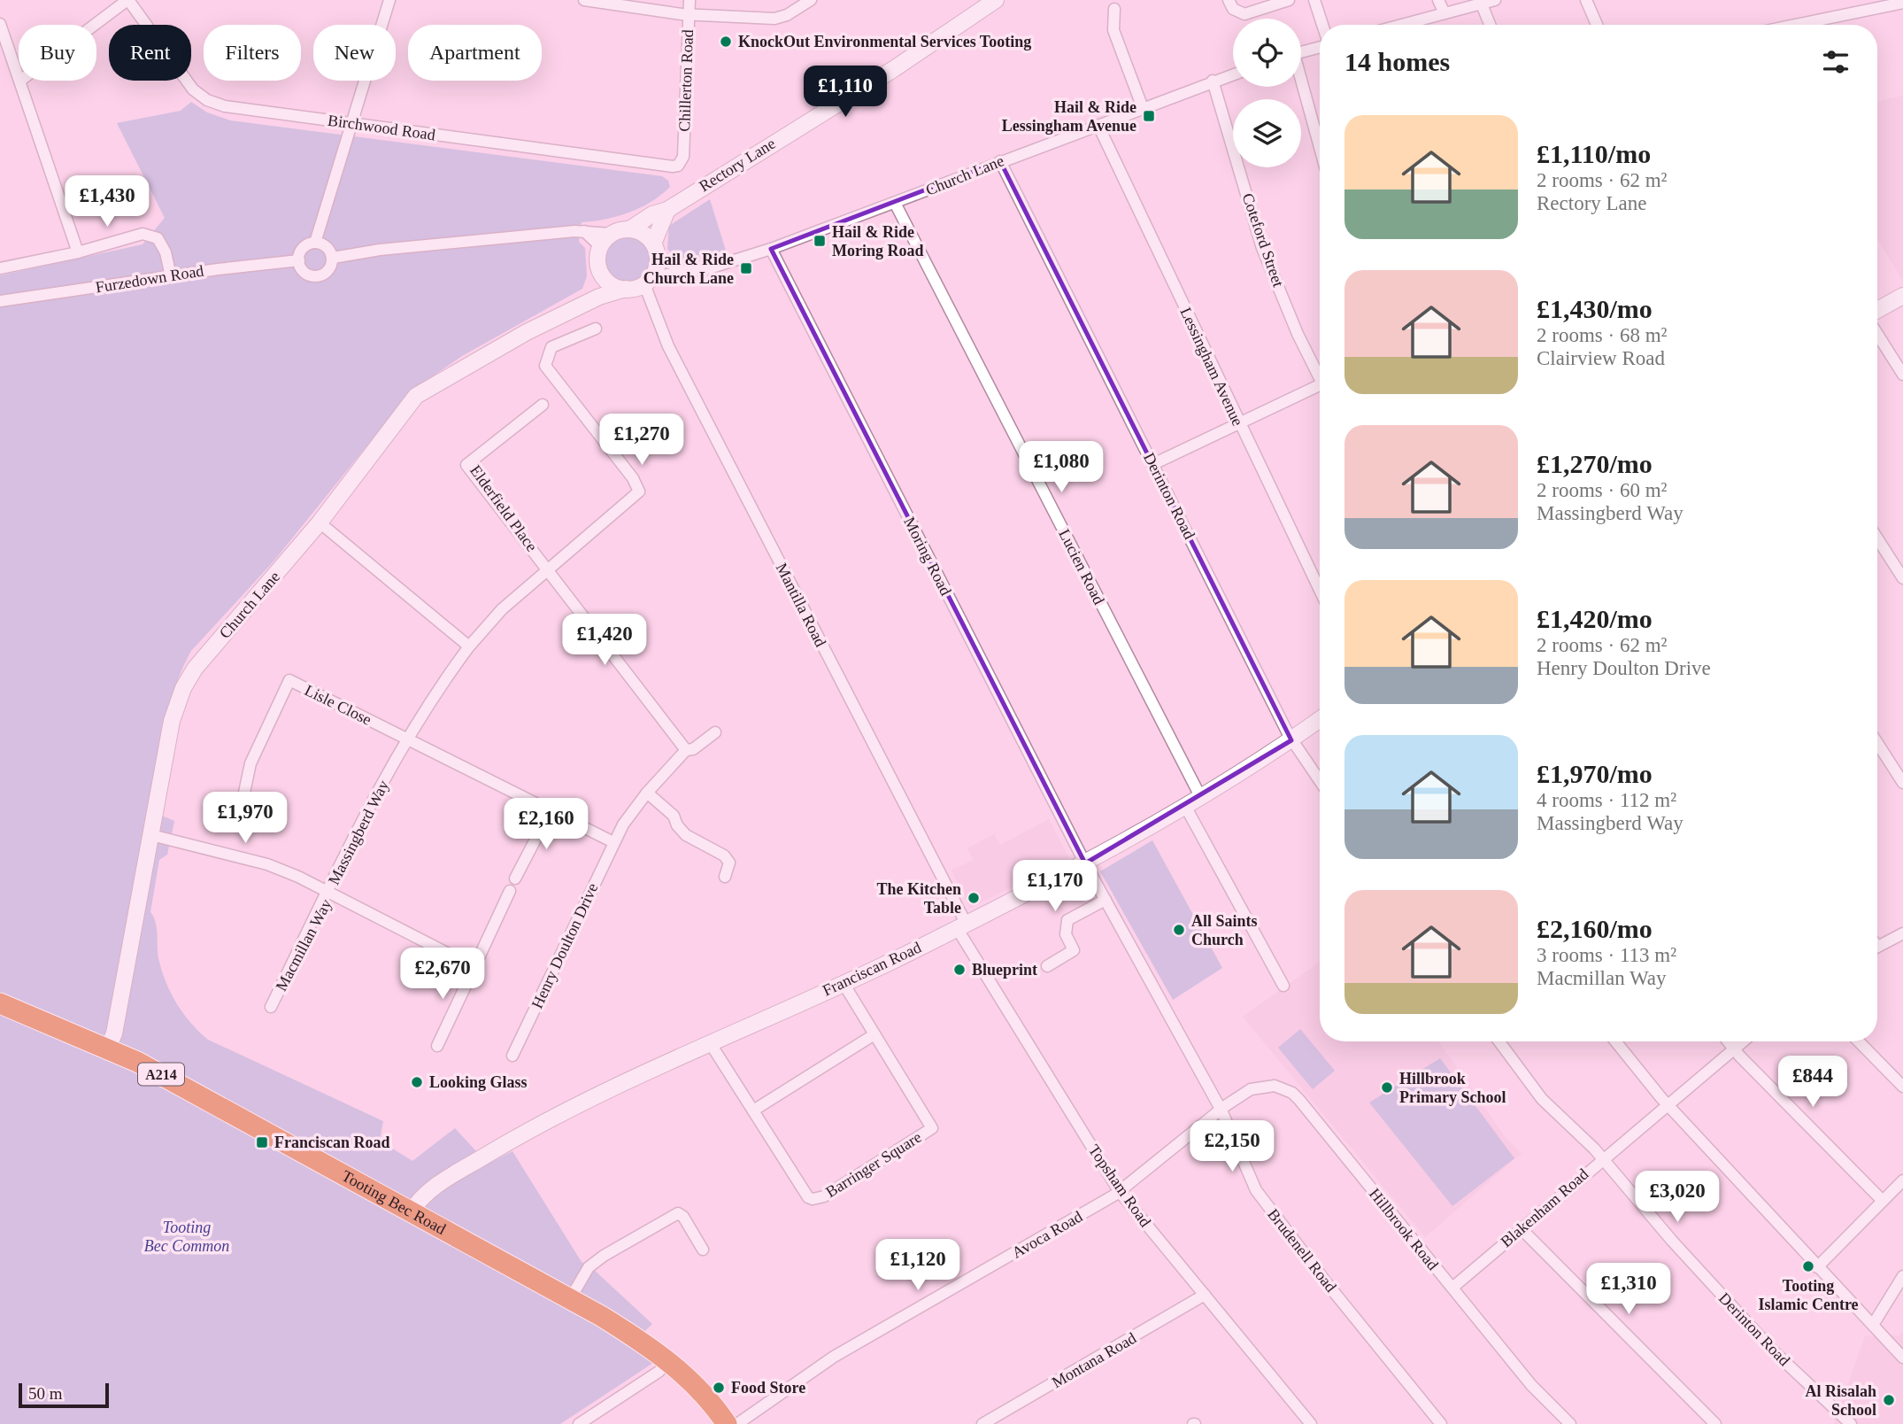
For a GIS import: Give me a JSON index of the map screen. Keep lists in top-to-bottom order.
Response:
{
  "streets": {
    "highway": ["A214", "Tooting Bec Road"],
    "main road": ["Rectory Lane", "Church Lane", "Franciscan Road"],
    "street": [
      "Chillerton Road",
      "Birchwood Road",
      "Coteford Street",
      "Furzedown Road",
      "Lessingham Avenue",
      "Derinton Road",
      "Elderfield Place",
      "Moring Road",
      "Lucien Road",
      "Mantilla Road",
      "Lisle Close",
      "Massingberd Way",
      "Macmillan Way",
      "Henry Doulton Drive",
      "Barringer Square",
      "Topsham Road",
      "Blakenham Road",
      "Hillbrook Road",
      "Avoca Road",
      "Brudenell Road",
      "Montana Road"
    ]
  },
  "crossings": [
    ["Chillerton Road", "Birchwood Road"],
    ["Rectory Lane", "Church Lane"],
    ["Rectory Lane", "Mantilla Road"],
    ["Church Lane", "Coteford Street"],
    ["Church Lane", "Lessingham Avenue"],
    ["Church Lane", "Derinton Road"],
    ["Church Lane", "Moring Road"],
    ["Church Lane", "Lucien Road"],
    ["Church Lane", "Mantilla Road"],
    ["Church Lane", "Massingberd Way"],
    ["Church Lane", "Tooting Bec Road"],
    ["Derinton Road", "Franciscan Road"],
    ["Derinton Road", "Blakenham Road"],
    ["Elderfield Place", "Massingberd Way"],
    ["Moring Road", "Franciscan Road"],
    ["Moring Road", "Brudenell Road"],
    ["Lucien Road", "Franciscan Road"],
    ["Mantilla Road", "Franciscan Road"],
    ["Mantilla Road", "Topsham Road"],
    ["Lisle Close", "Massingberd Way"],
    ["Massingberd Way", "Macmillan Way"],
    ["Franciscan Road", "Barringer Square"],
    ["Franciscan Road", "Topsham Road"],
    ["Franciscan Road", "Tooting Bec Road"],
    ["Franciscan Road", "Brudenell Road"],
    ["Topsham Road", "Avoca Road"],
    ["Topsham Road", "Montana Road"],
    ["Blakenham Road", "Hillbrook Road"],
    ["Hillbrook Road", "Avoca Road"],
    ["Hillbrook Road", "Brudenell Road"],
    ["Avoca Road", "Brudenell Road"]
  ],
  "parks": ["Tooting Bec Common"],
  "places": {
    "other": [
      "KnockOut Environmental Services Tooting",
      "The Kitchen Table",
      "All Saints Church",
      "Blueprint",
      "Looking Glass",
      "Hillbrook Primary School",
      "Tooting Islamic Centre",
      "Food Store",
      "Al Risalah School"
    ],
    "transit": [
      "Hail & Ride Lessingham Avenue",
      "Hail & Ride Moring Road",
      "Hail & Ride Church Lane",
      "Franciscan Road"
    ]
  },
  "scale_bar": "50 m",
  "page": {
    "chip": [
      "Buy",
      "Rent",
      "Filters",
      "New",
      "Apartment"
    ],
    "heading": "14 homes",
    "price": [
      "£1,110",
      "£1,430",
      "£1,270",
      "£1,080",
      "£1,420",
      "£1,970",
      "£2,160",
      "£1,170",
      "£2,670",
      "£844",
      "£2,150",
      "£3,020",
      "£1,120",
      "£1,310"
    ],
    "list": [
      {
        "name": "£1,110/mo",
        "note": "2 rooms · 62 m² · Rectory Lane"
      },
      {
        "name": "£1,430/mo",
        "note": "2 rooms · 68 m² · Clairview Road"
      },
      {
        "name": "£1,270/mo",
        "note": "2 rooms · 60 m² · Massingberd Way"
      },
      {
        "name": "£1,420/mo",
        "note": "2 rooms · 62 m² · Henry Doulton Drive"
      },
      {
        "name": "£1,970/mo",
        "note": "4 rooms · 112 m² · Massingberd Way"
      },
      {
        "name": "£2,160/mo",
        "note": "3 rooms · 113 m² · Macmillan Way"
      }
    ],
    "scale": "50 m"
  }
}
